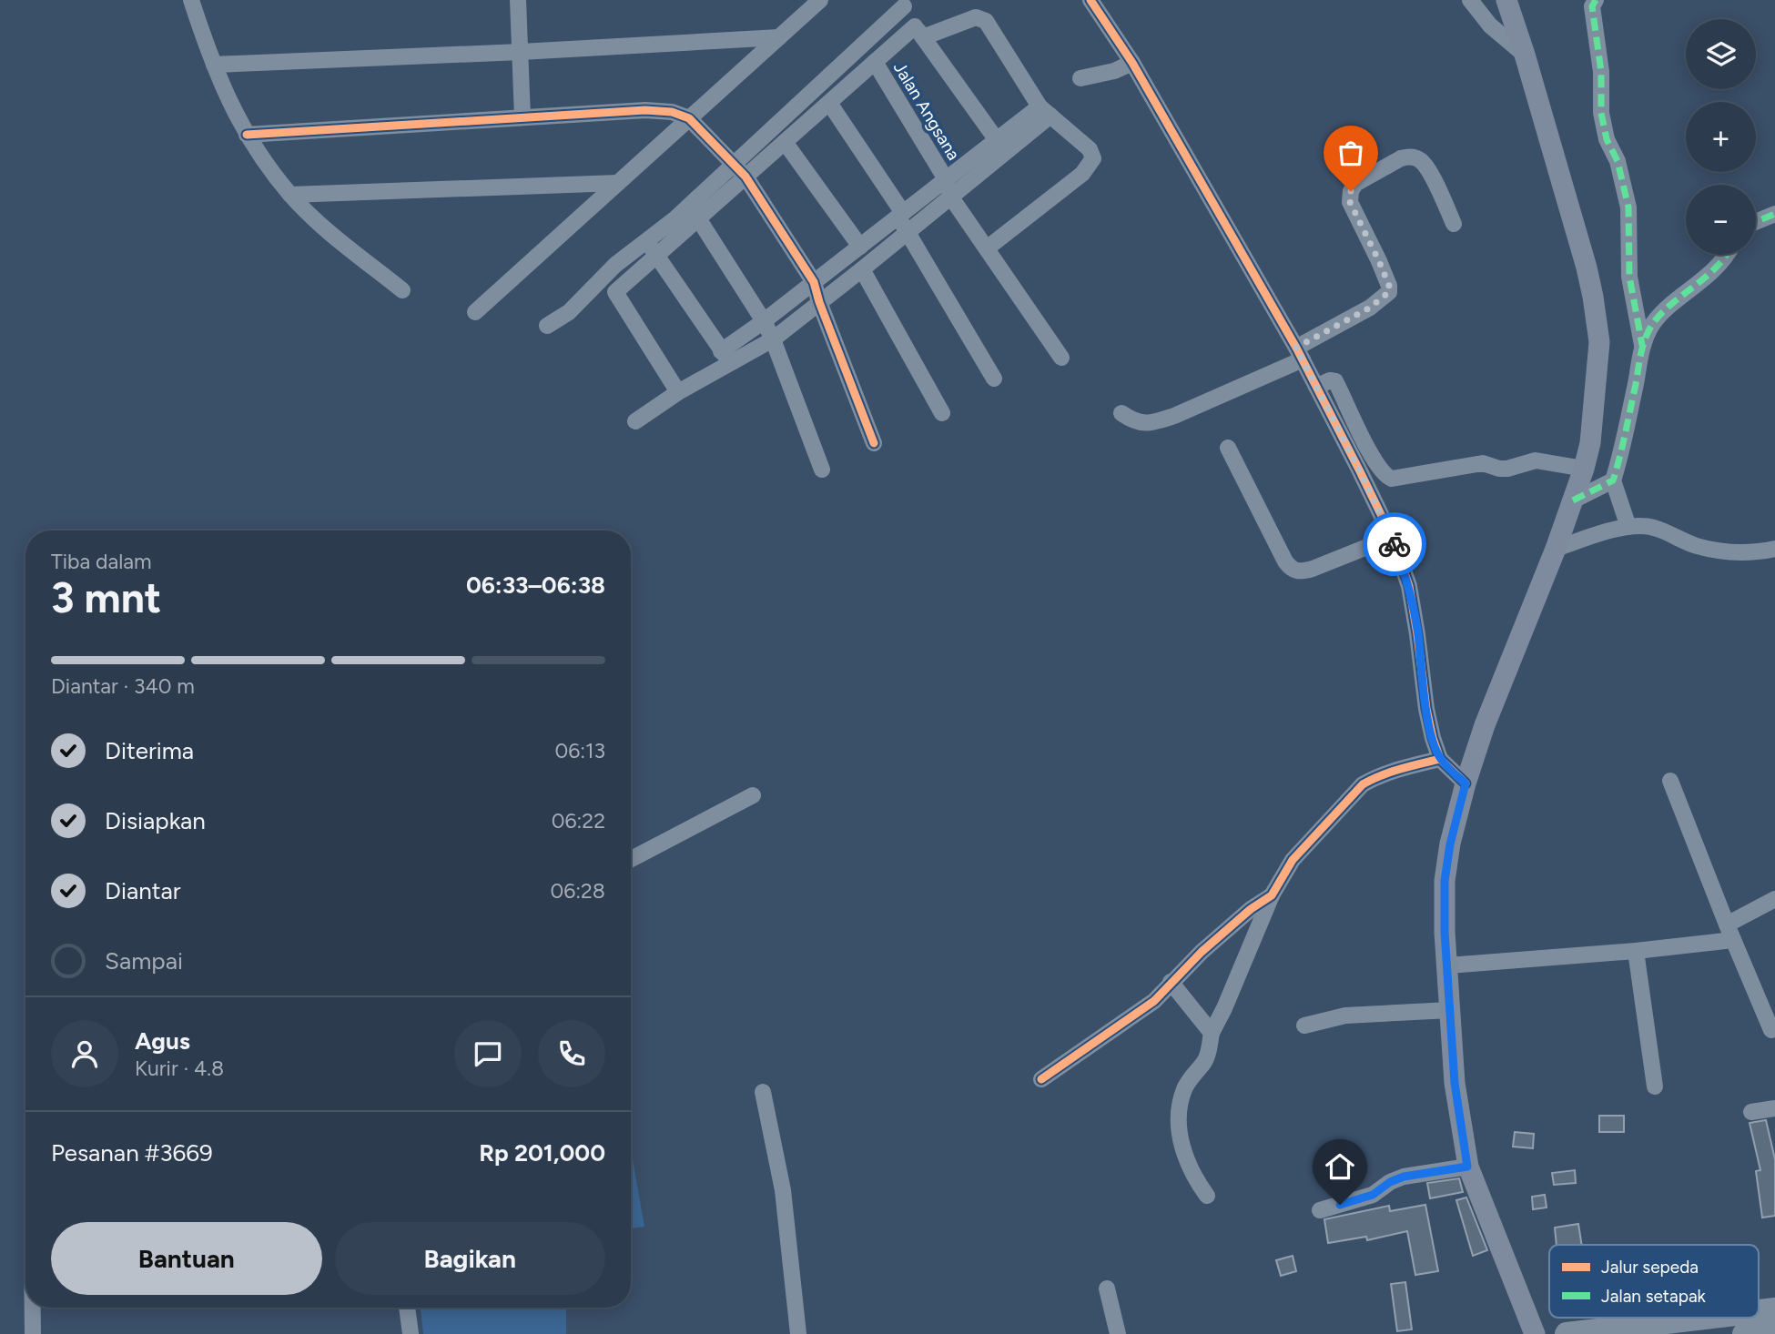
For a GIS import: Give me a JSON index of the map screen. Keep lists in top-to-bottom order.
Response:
{
  "streets": {
    "street": ["Jalan Angsana"]
  },
  "legend": ["Jalur sepeda", "Jalan setapak"],
  "page": {
    "map_buttons": ["+", "−"],
    "heading": ["3 mnt", "Tiba dalam", "06:33–06:38"],
    "panel": [
      "Agus",
      "Kurir · 4.8",
      "Pesanan #3669",
      "Rp 201,000"
    ],
    "bar": "Diantar · 340 m",
    "list": [
      ["Diterima", "06:13"],
      ["Disiapkan", "06:22"],
      ["Diantar", "06:28"],
      "Sampai"
    ],
    "buttons": ["Bantuan", "Bagikan"]
  }
}
